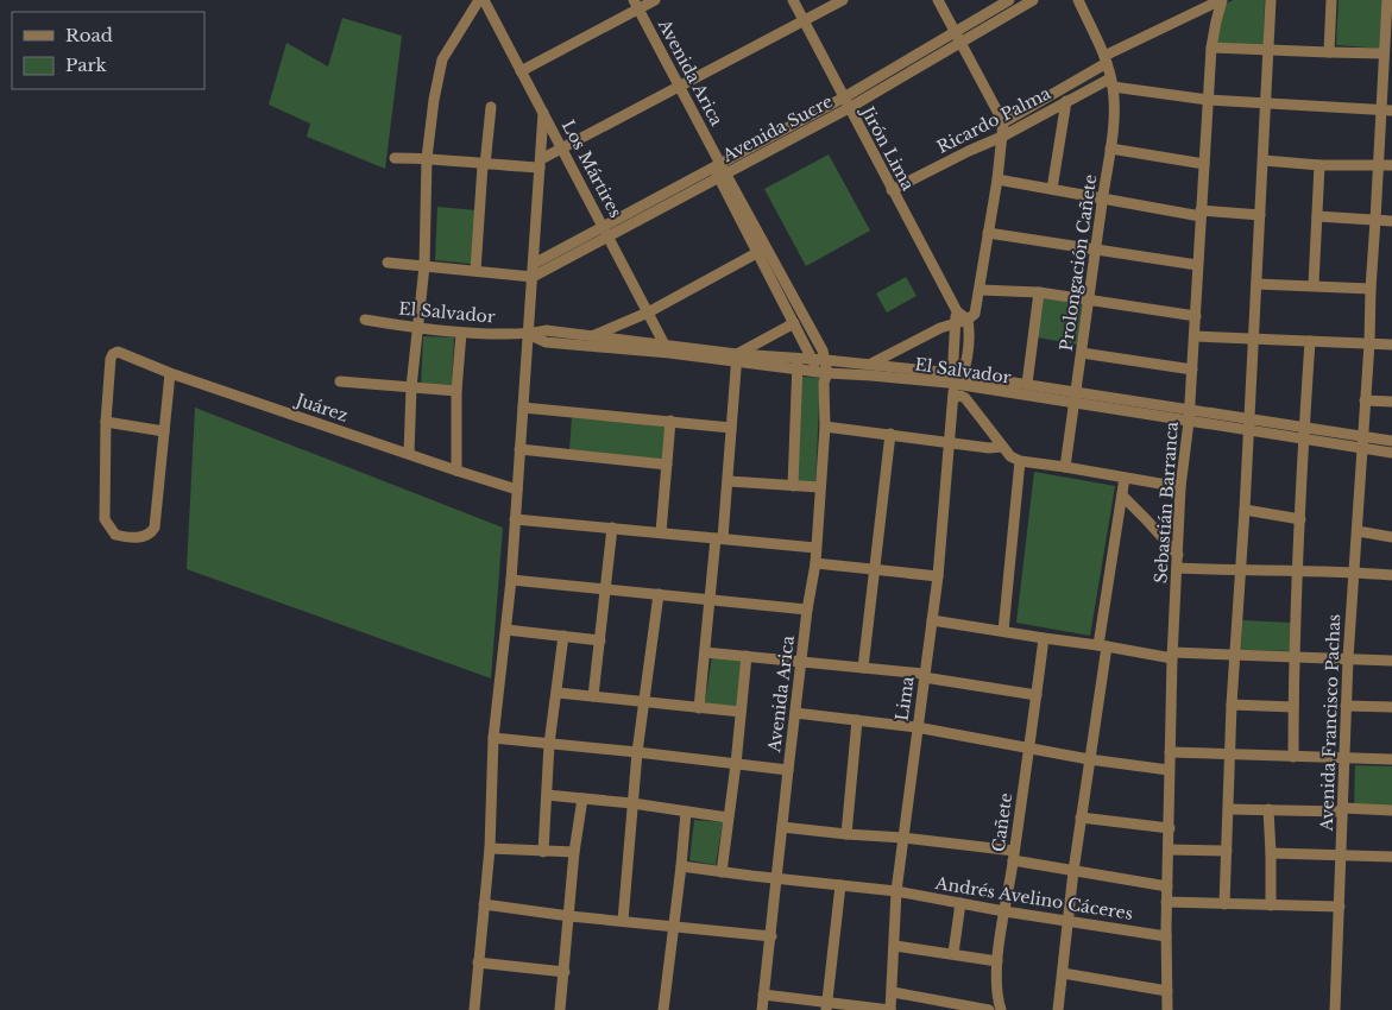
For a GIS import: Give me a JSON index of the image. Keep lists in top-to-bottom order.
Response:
{
  "streets": {
    "street": [
      "Avenida Arica",
      "Ricardo Palma",
      "Avenida Sucre",
      "Jirón Lima",
      "Los Mártires",
      "Prolongación Cañete",
      "El Salvador",
      "Juárez",
      "Sebastián Barranca",
      "Lima",
      "Avenida Francisco Pachas",
      "Cañete",
      "Andrés Avelino Cáceres"
    ]
  },
  "crossings": [
    ["Avenida Arica", "Avenida Sucre"],
    ["Avenida Arica", "El Salvador"],
    ["Avenida Arica", "Andrés Avelino Cáceres"],
    ["Ricardo Palma", "Jirón Lima"],
    ["Ricardo Palma", "Prolongación Cañete"],
    ["Ricardo Palma", "Sebastián Barranca"],
    ["Avenida Sucre", "Jirón Lima"],
    ["Avenida Sucre", "Los Mártires"],
    ["Los Mártires", "El Salvador"],
    ["Prolongación Cañete", "El Salvador"],
    ["El Salvador", "Sebastián Barranca"],
    ["El Salvador", "Lima"],
    ["El Salvador", "Avenida Francisco Pachas"],
    ["Sebastián Barranca", "Andrés Avelino Cáceres"],
    ["Lima", "Andrés Avelino Cáceres"],
    ["Cañete", "Andrés Avelino Cáceres"]
  ],
  "legend": ["Road", "Park"]
}
